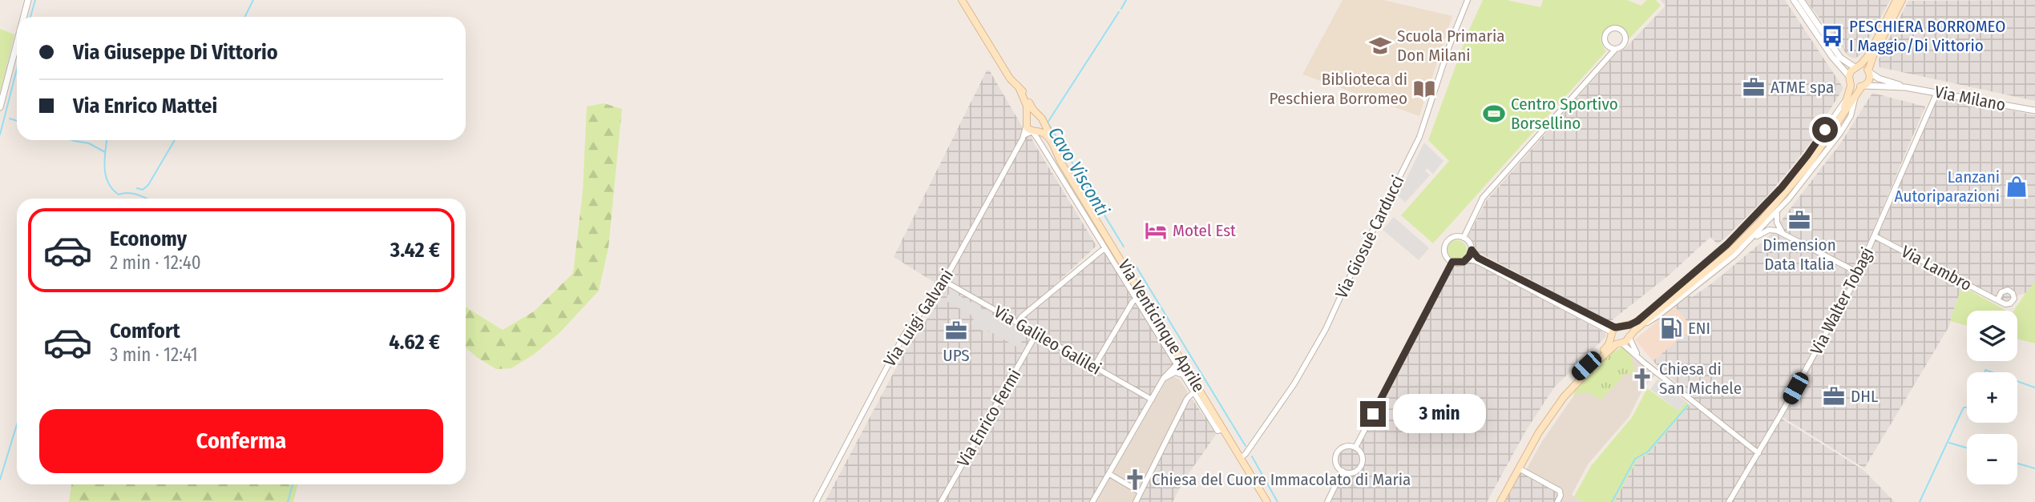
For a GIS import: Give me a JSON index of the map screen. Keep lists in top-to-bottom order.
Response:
{
  "streets": {
    "main road": ["Via Venticinque Aprile"],
    "street": [
      "Via Milano",
      "Via Giosuè Carducci",
      "Via Lambro",
      "Via Walter Tobagi",
      "Via Luigi Galvani",
      "Via Galileo Galilei",
      "Via Enrico Fermi"
    ]
  },
  "crossings": [
    ["Via Milano", "Via Walter Tobagi"],
    ["Via Giosuè Carducci", "Via Venticinque Aprile"],
    ["Via Lambro", "Via Walter Tobagi"],
    ["Via Luigi Galvani", "Via Venticinque Aprile"],
    ["Via Luigi Galvani", "Via Galileo Galilei"],
    ["Via Galileo Galilei", "Via Enrico Fermi"]
  ],
  "water": ["Cavo Visconti"],
  "places": {
    "bus stop": ["PESCHIERA BORROMEO I Maggio/Di Vittorio"],
    "school or university": ["Scuola Primaria Don Milani"],
    "office": [
      "ATME spa",
      "Dimension Data Italia",
      "UPS",
      "DHL"
    ],
    "library": ["Biblioteca di Peschiera Borromeo"],
    "sports": ["Centro Sportivo Borsellino"],
    "shop": ["Lanzani Autoriparazioni"],
    "hotel": ["Motel Est"],
    "fuel station": ["ENI"],
    "church": ["Chiesa di San Michele", "Chiesa del Cuore Immacolato di Maria"]
  },
  "page": {
    "banner": ["Via Giuseppe Di Vittorio", "Via Enrico Mattei"],
    "list": [
      {
        "name": "Economy",
        "note": "2 min · 12:40",
        "value": "3.42 €"
      },
      {
        "name": "Comfort",
        "note": "3 min · 12:41",
        "value": "4.62 €"
      }
    ],
    "map_buttons": ["+", "−"],
    "bubble": "3 min",
    "buttons": "Conferma"
  }
}
